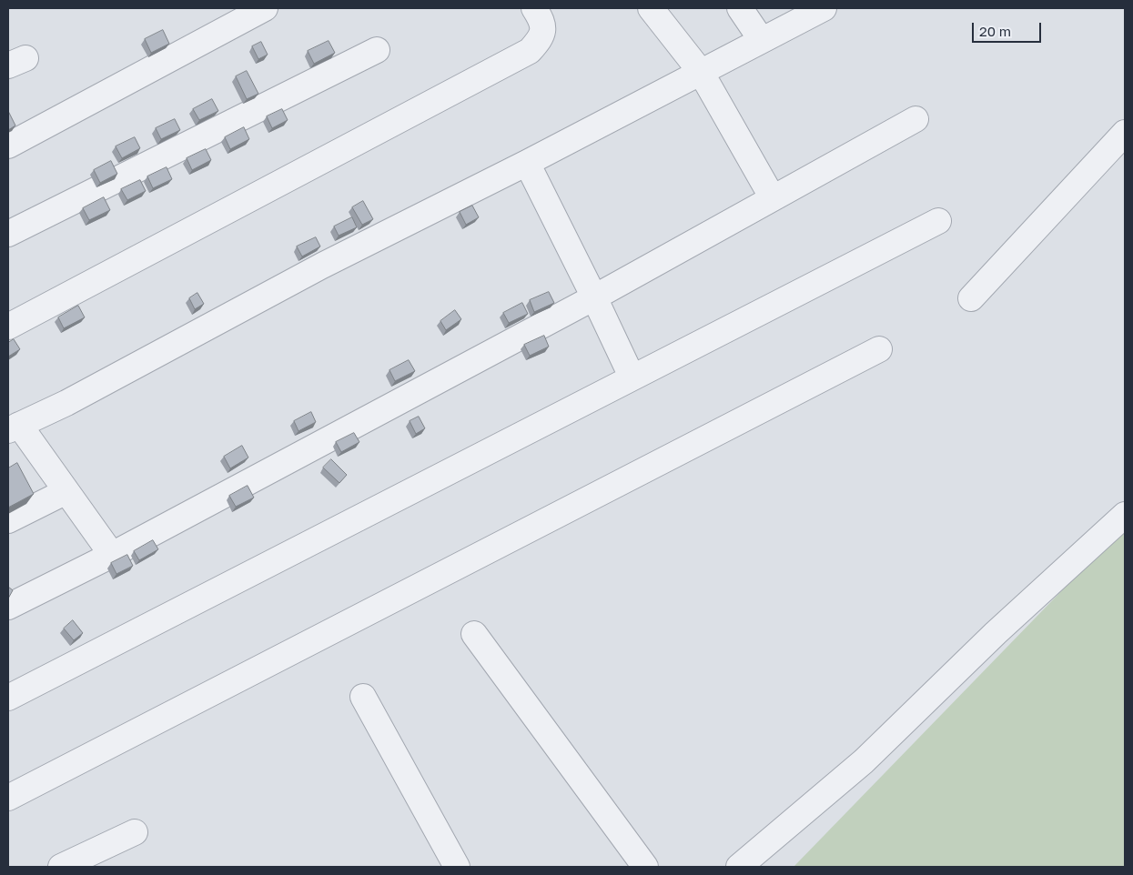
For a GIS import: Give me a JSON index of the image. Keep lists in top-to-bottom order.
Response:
{
  "scale_bar": "20 m"
}
